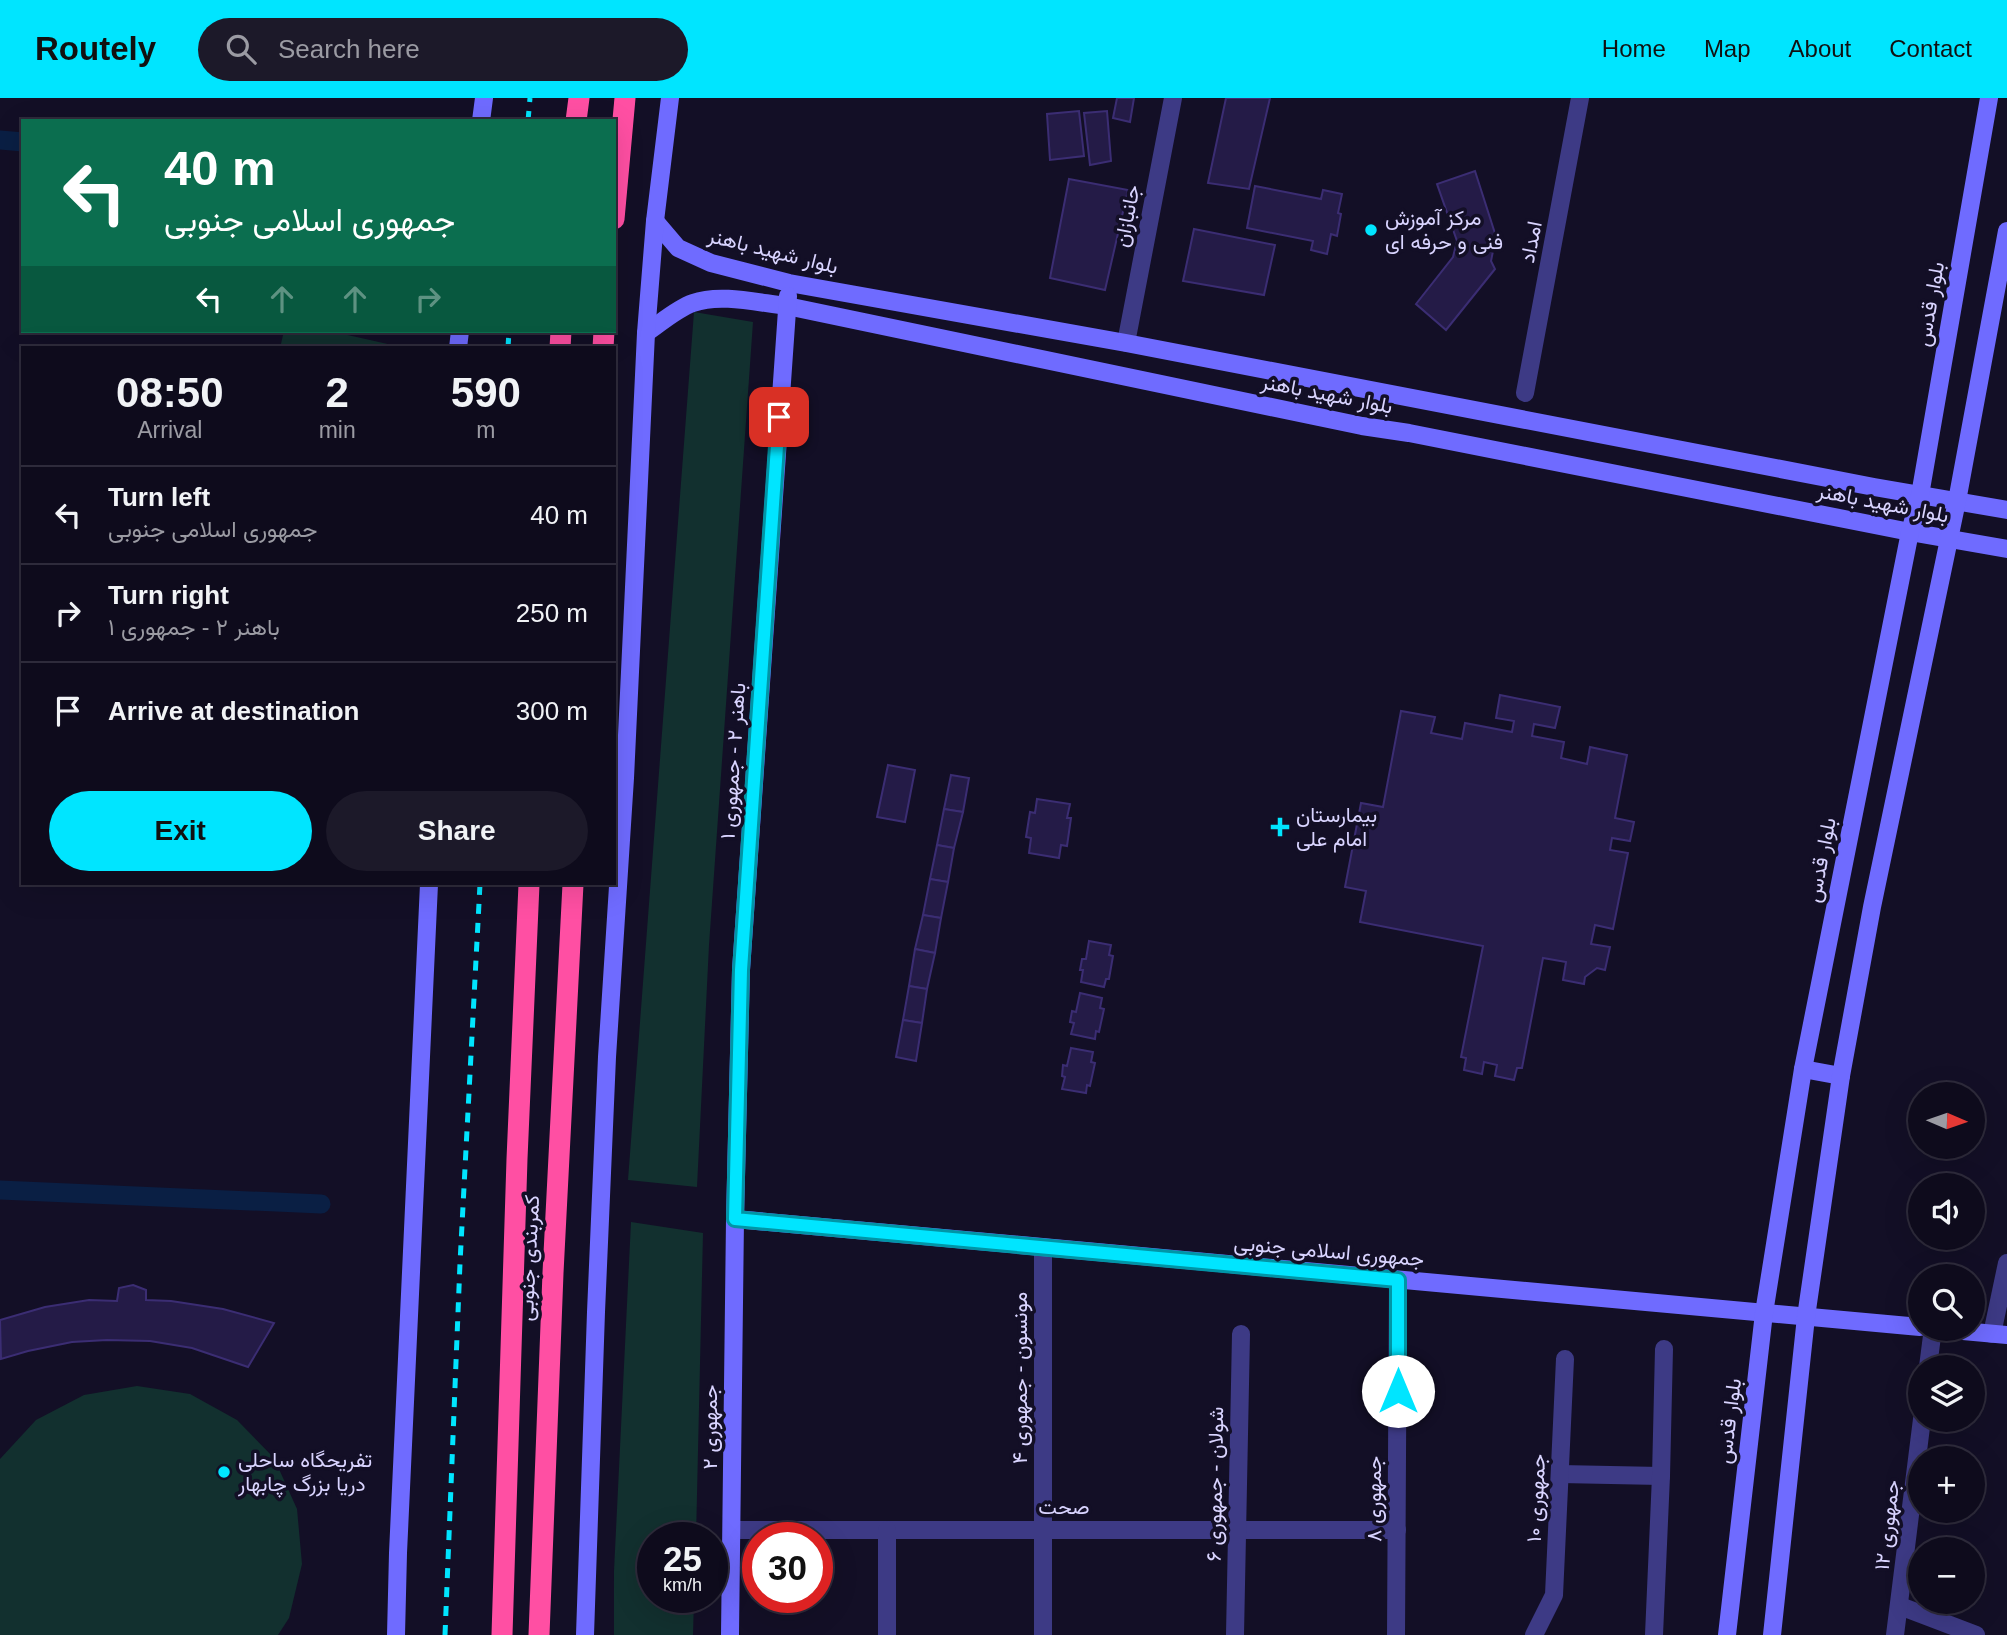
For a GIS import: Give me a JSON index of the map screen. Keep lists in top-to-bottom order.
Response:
{
  "streets": {
    "highway": ["کمربندی جنوبی"],
    "main road": [
      "بلوار شهید باهنر",
      "بلوار قدس",
      "باهنر ۲ - جمهوری ۱",
      "جمهوری اسلامی جنوبی",
      "جمهوری ۲"
    ],
    "street": [
      "جانبازان",
      "امداد",
      "مونسون - جمهوری ۴",
      "شولان - جمهوری ۶",
      "جمهوری ۱۰",
      "جمهوری ۸",
      "صحت",
      "جمهوری ۱۲"
    ]
  },
  "crossings": [
    ["جانبازان", "بلوار شهید باهنر"],
    ["بلوار شهید باهنر", "بلوار قدس"],
    ["بلوار شهید باهنر", "باهنر ۲ - جمهوری ۱"],
    ["بلوار قدس", "جمهوری اسلامی جنوبی"],
    ["باهنر ۲ - جمهوری ۱", "جمهوری اسلامی جنوبی"],
    ["باهنر ۲ - جمهوری ۱", "جمهوری ۲"],
    ["جمهوری اسلامی جنوبی", "مونسون - جمهوری ۴"],
    ["جمهوری اسلامی جنوبی", "جمهوری ۲"],
    ["جمهوری اسلامی جنوبی", "جمهوری ۸"],
    ["مونسون - جمهوری ۴", "صحت"],
    ["جمهوری ۲", "صحت"],
    ["شولان - جمهوری ۶", "صحت"],
    ["جمهوری ۸", "صحت"]
  ],
  "places": {
    "other": ["مرکز آموزش فنی و حرفه ای", "تفریحگاه ساحلی دریا بزرگ چابهار"],
    "health": ["بیمارستان امام علی"]
  },
  "north": "right",
  "page": {
    "header": "Routely",
    "search": "Search here",
    "nav": [
      "Home",
      "Map",
      "About",
      "Contact"
    ],
    "turn": ["40 m", "جمهوری اسلامی جنوبی"],
    "eta": [
      "08:50",
      "Arrival",
      "2",
      "min",
      "590",
      "m"
    ],
    "list": [
      {
        "name": "Turn left",
        "note": "جمهوری اسلامی جنوبی",
        "value": "40 m"
      },
      {
        "name": "Turn right",
        "note": "باهنر ۲ - جمهوری ۱",
        "value": "250 m"
      },
      {
        "name": "Arrive at destination",
        "value": "300 m"
      }
    ],
    "buttons": ["Exit", "Share"],
    "map_buttons": ["+", "−"],
    "speed": "25 km/h",
    "limit": "30"
  }
}
